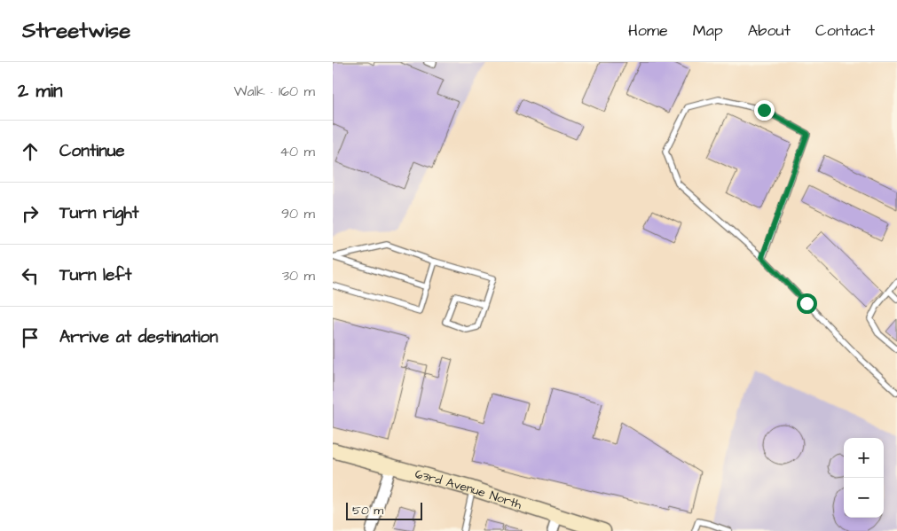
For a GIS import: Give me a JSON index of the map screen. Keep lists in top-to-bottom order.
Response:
{
  "streets": {
    "street": ["63rd Avenue North"]
  },
  "scale_bar": "50 m",
  "page": {
    "header": "Streetwise",
    "nav": [
      "Home",
      "Map",
      "About",
      "Contact"
    ],
    "heading": ["2 min", "Walk · 160 m"],
    "list": [
      ["Continue", "40 m"],
      ["Turn right", "90 m"],
      ["Turn left", "30 m"],
      "Arrive at destination"
    ],
    "map_buttons": ["+", "−"],
    "scale": "50 m"
  }
}
